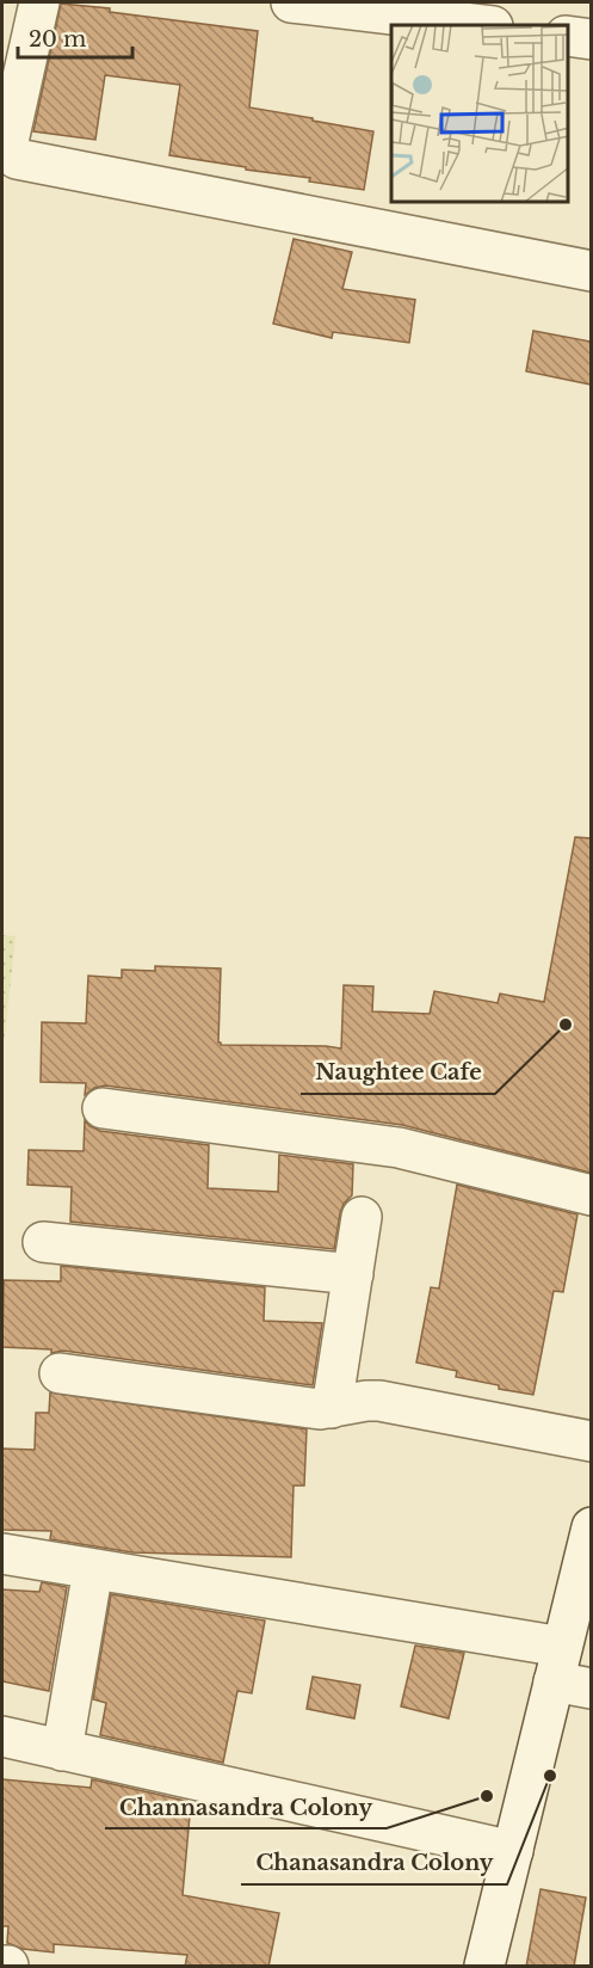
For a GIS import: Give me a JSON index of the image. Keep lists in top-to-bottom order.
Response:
{
  "places": ["Naughtee Cafe", "Chanasandra Colony", "Channasandra Colony"],
  "scale_bar": "20 m"
}
